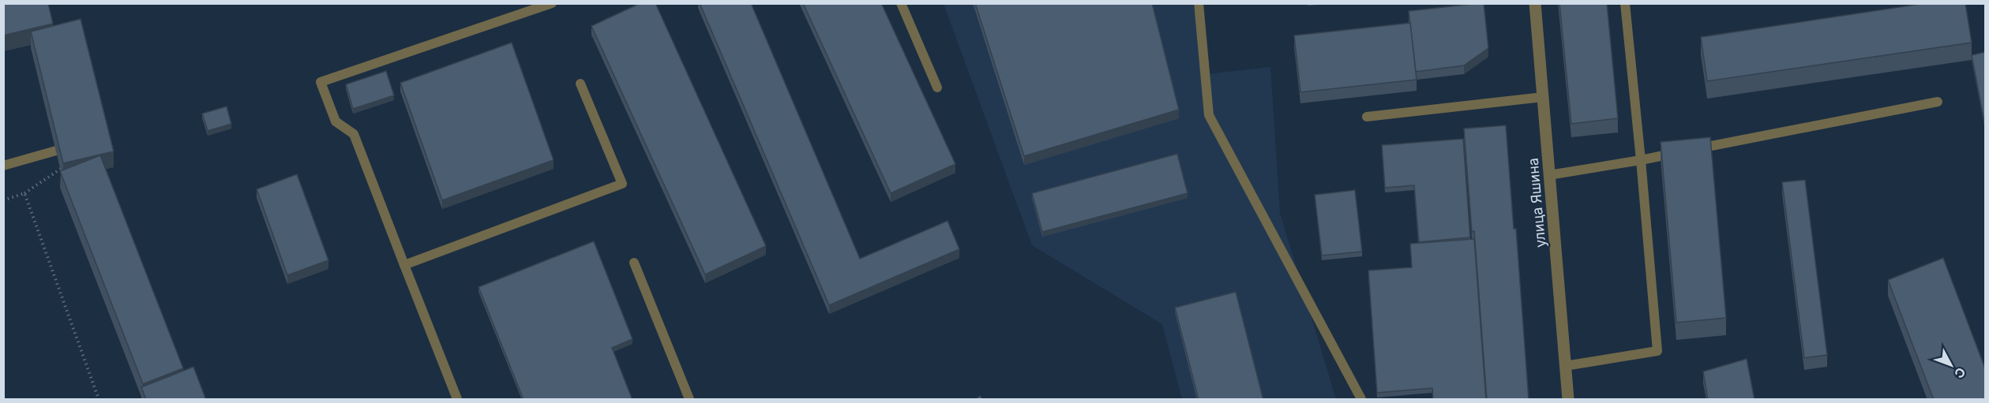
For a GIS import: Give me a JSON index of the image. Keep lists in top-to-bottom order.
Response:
{
  "streets": {
    "street": ["улица Яшина"]
  },
  "north": "bottom right"
}
